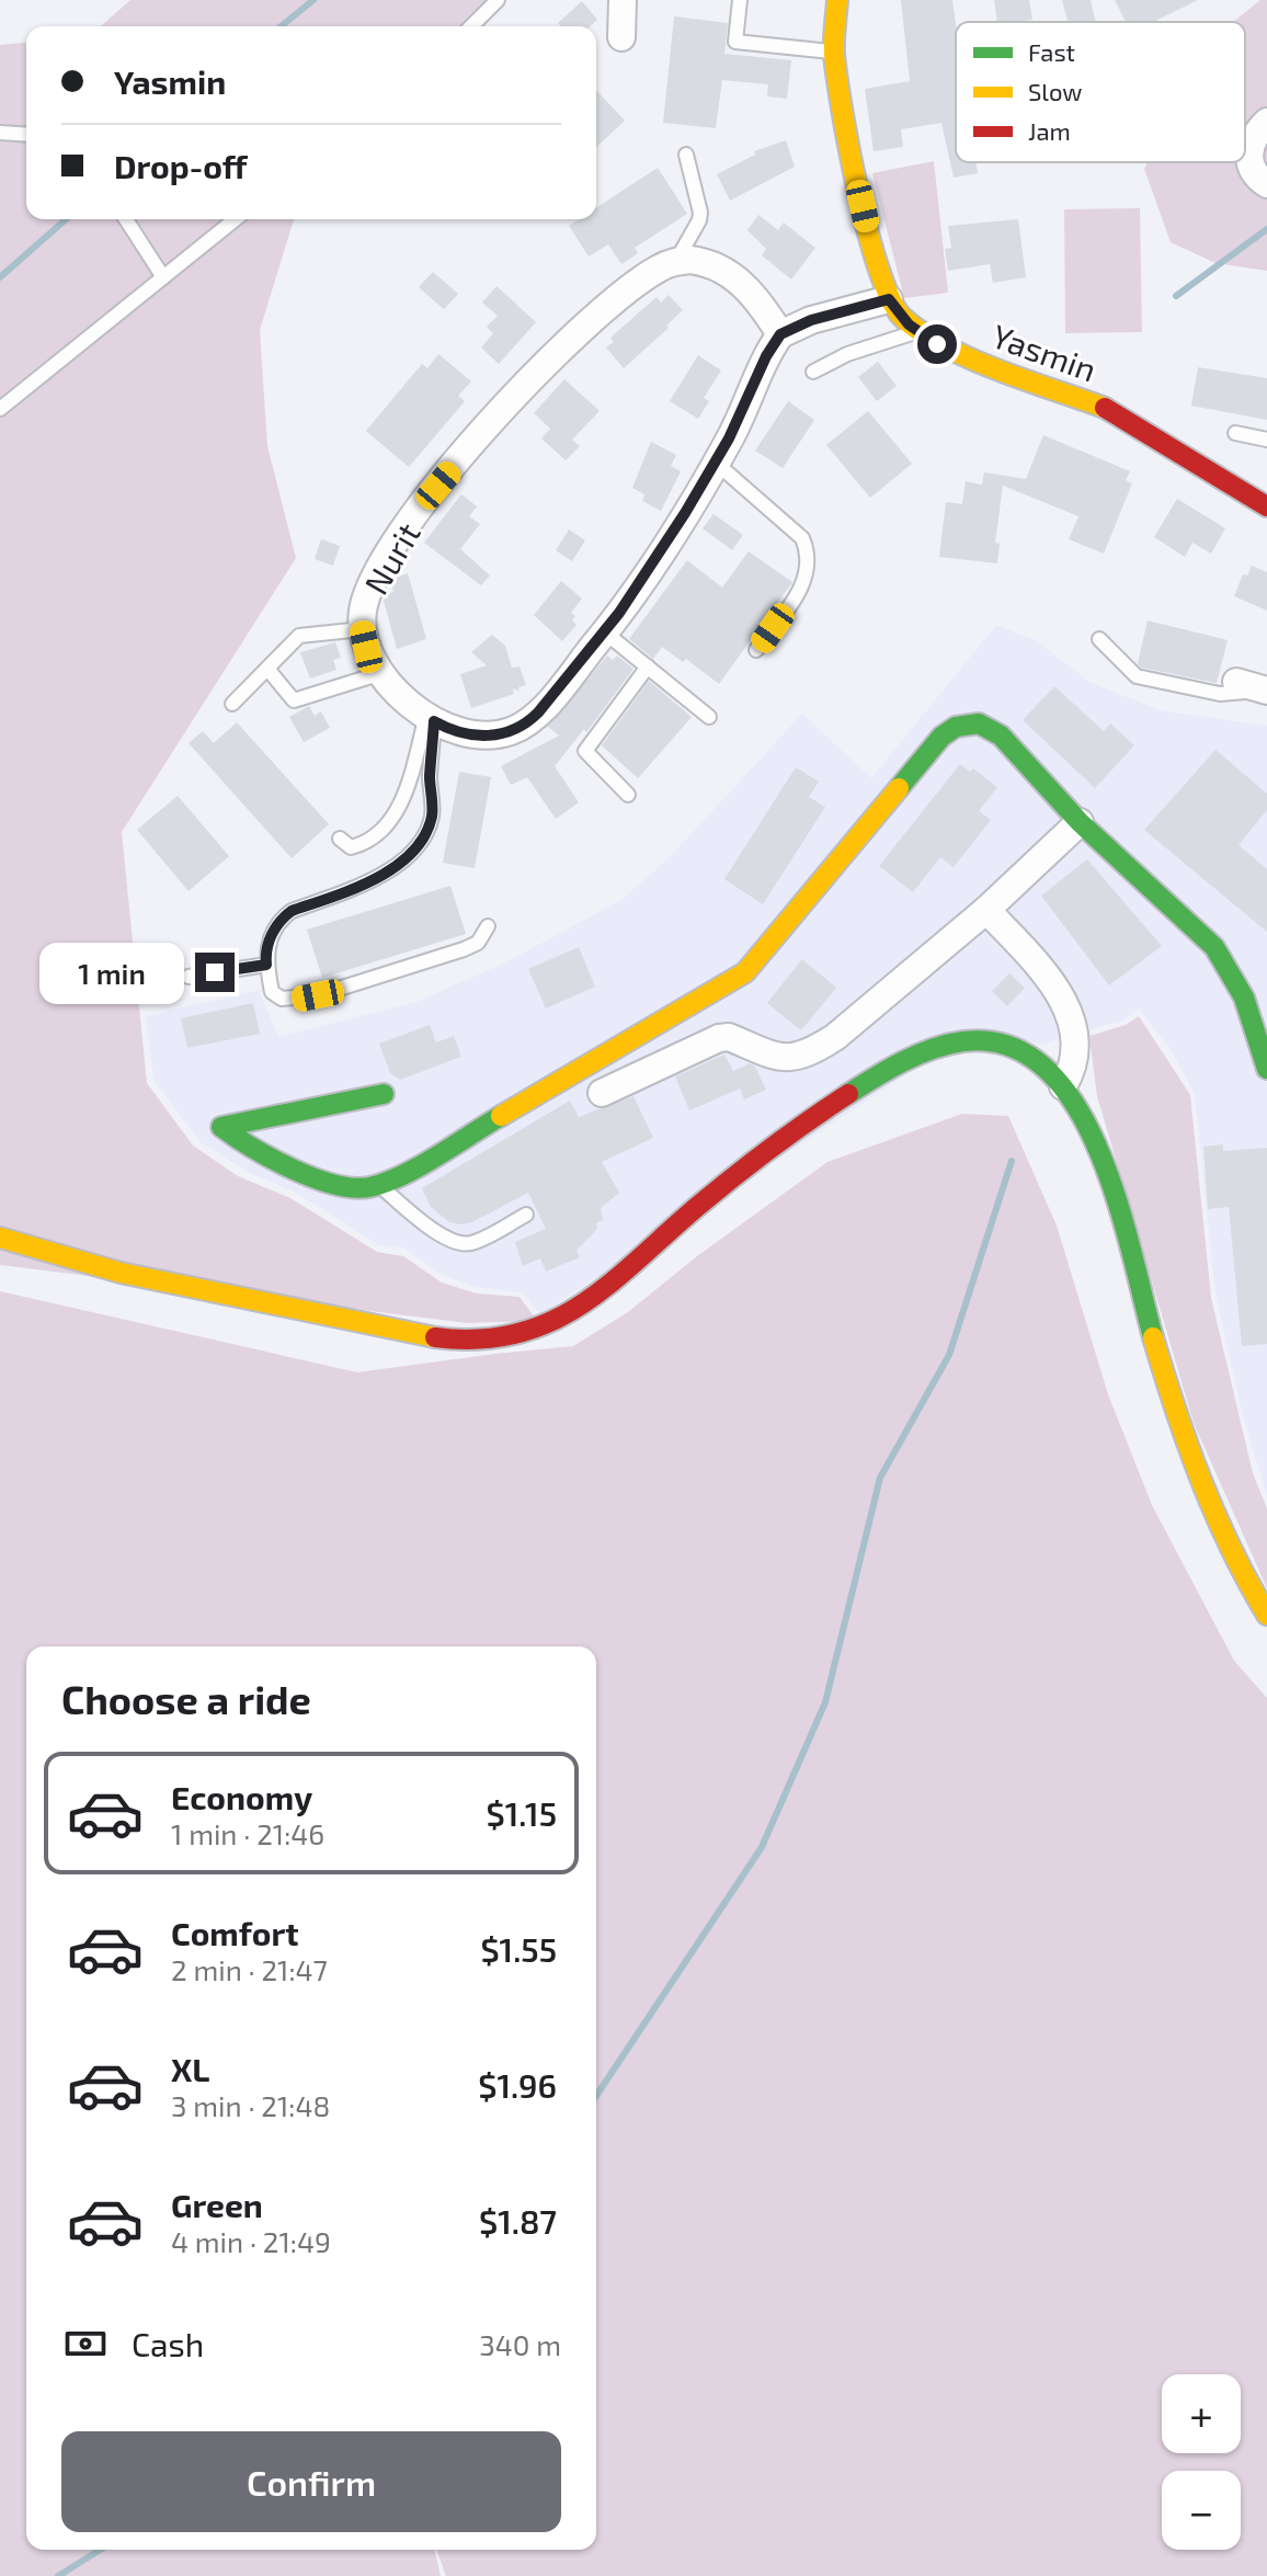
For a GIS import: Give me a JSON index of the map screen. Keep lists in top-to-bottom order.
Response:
{
  "streets": {
    "street": ["Yasmin", "Nurit"]
  },
  "legend": ["Fast", "Slow", "Jam"],
  "page": {
    "banner": ["Yasmin", "Drop-off"],
    "bubble": "1 min",
    "heading": "Choose a ride",
    "list": [
      {
        "name": "Economy",
        "note": "1 min · 21:46",
        "value": "$1.15"
      },
      {
        "name": "Comfort",
        "note": "2 min · 21:47",
        "value": "$1.55"
      },
      {
        "name": "XL",
        "note": "3 min · 21:48",
        "value": "$1.96"
      },
      {
        "name": "Green",
        "note": "4 min · 21:49",
        "value": "$1.87"
      }
    ],
    "pay": ["Cash", "340 m"],
    "map_buttons": ["+", "−"],
    "buttons": "Confirm"
  }
}
